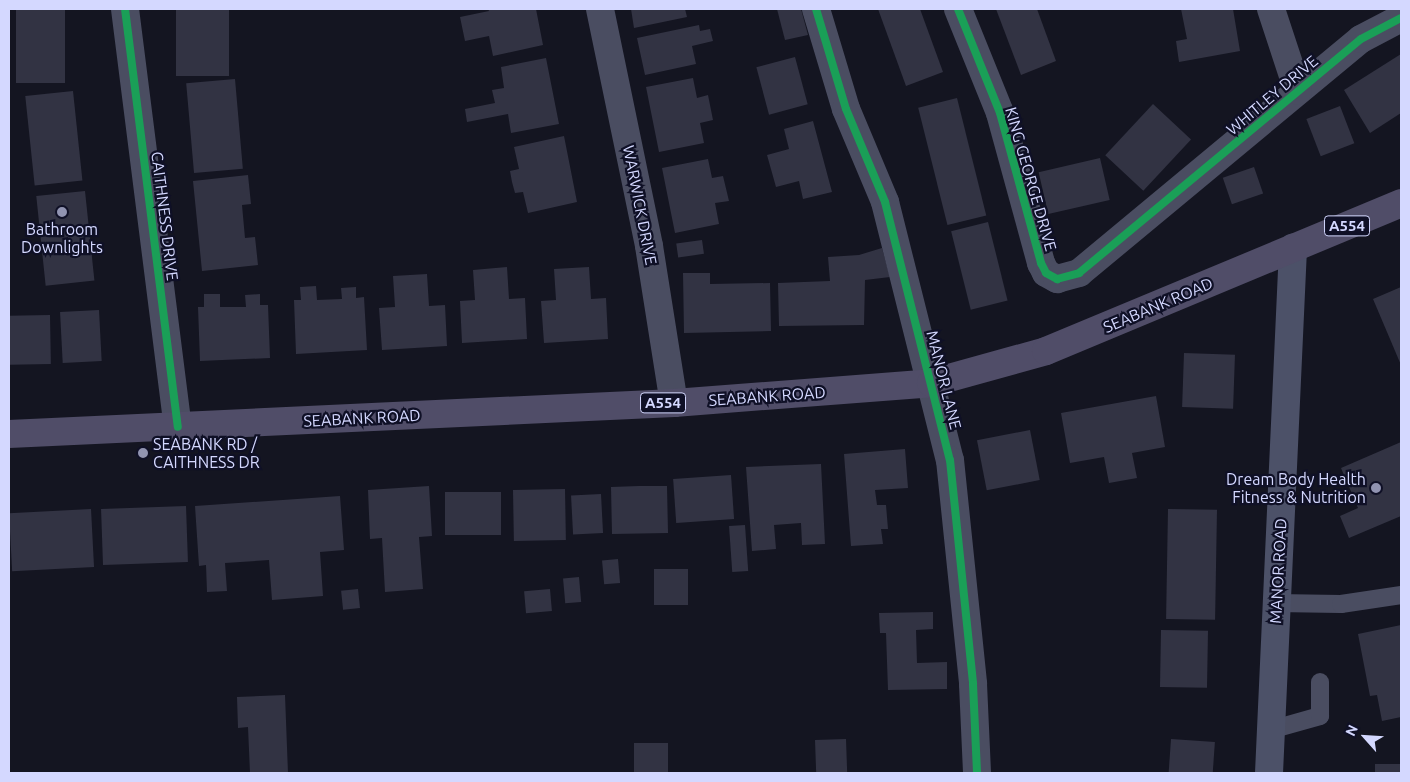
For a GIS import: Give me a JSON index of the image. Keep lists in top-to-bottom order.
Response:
{
  "streets": {
    "main road": ["A554", "SEABANK ROAD", "MANOR ROAD"],
    "street": [
      "WHITLEY DRIVE",
      "KING GEORGE DRIVE",
      "WARWICK DRIVE",
      "CAITHNESS DRIVE",
      "MANOR LANE"
    ]
  },
  "crossings": [
    ["WHITLEY DRIVE", "KING GEORGE DRIVE"],
    ["WARWICK DRIVE", "SEABANK ROAD"],
    ["CAITHNESS DRIVE", "SEABANK ROAD"],
    ["SEABANK ROAD", "MANOR LANE"],
    ["SEABANK ROAD", "MANOR ROAD"]
  ],
  "places": ["Bathroom Downlights", "SEABANK RD / CAITHNESS DR", "Dream Body Health Fitness & Nutrition"],
  "north": "top left"
}
